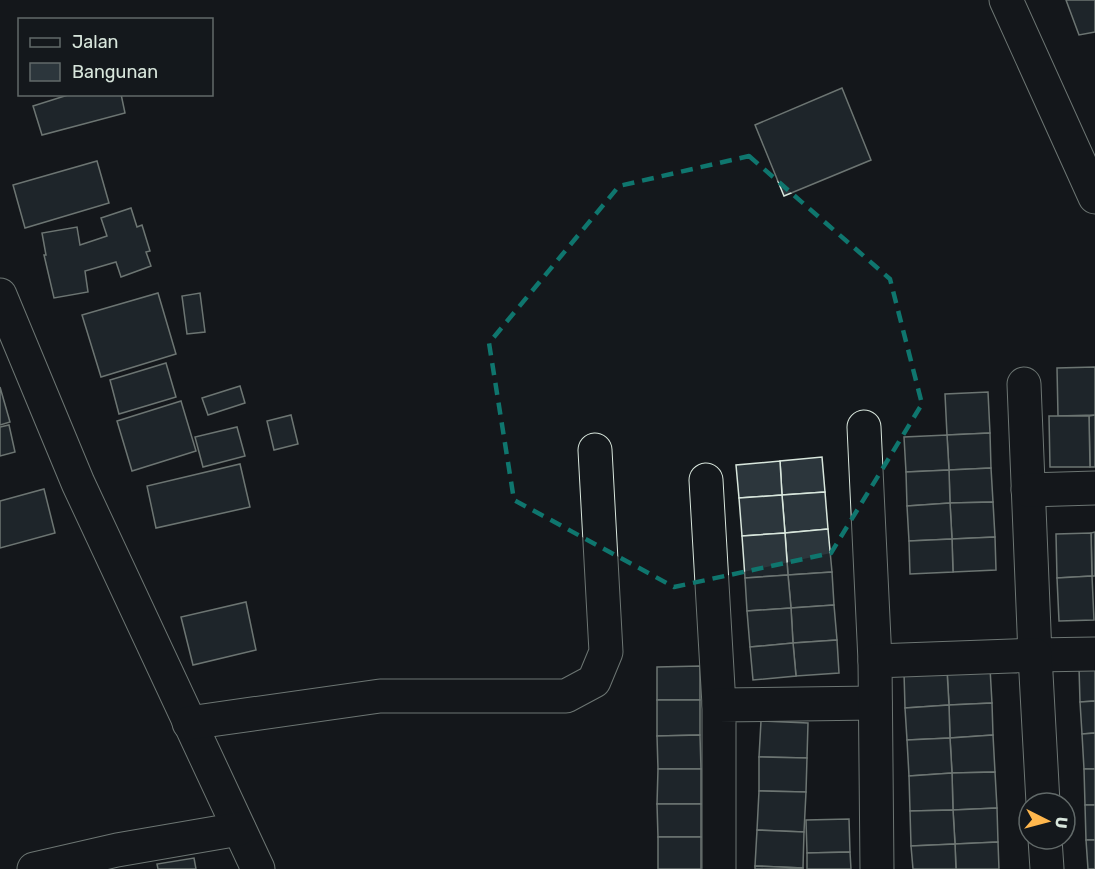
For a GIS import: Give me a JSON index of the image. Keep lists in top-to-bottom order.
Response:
{
  "legend": ["Jalan", "Bangunan"],
  "north": "right"
}
